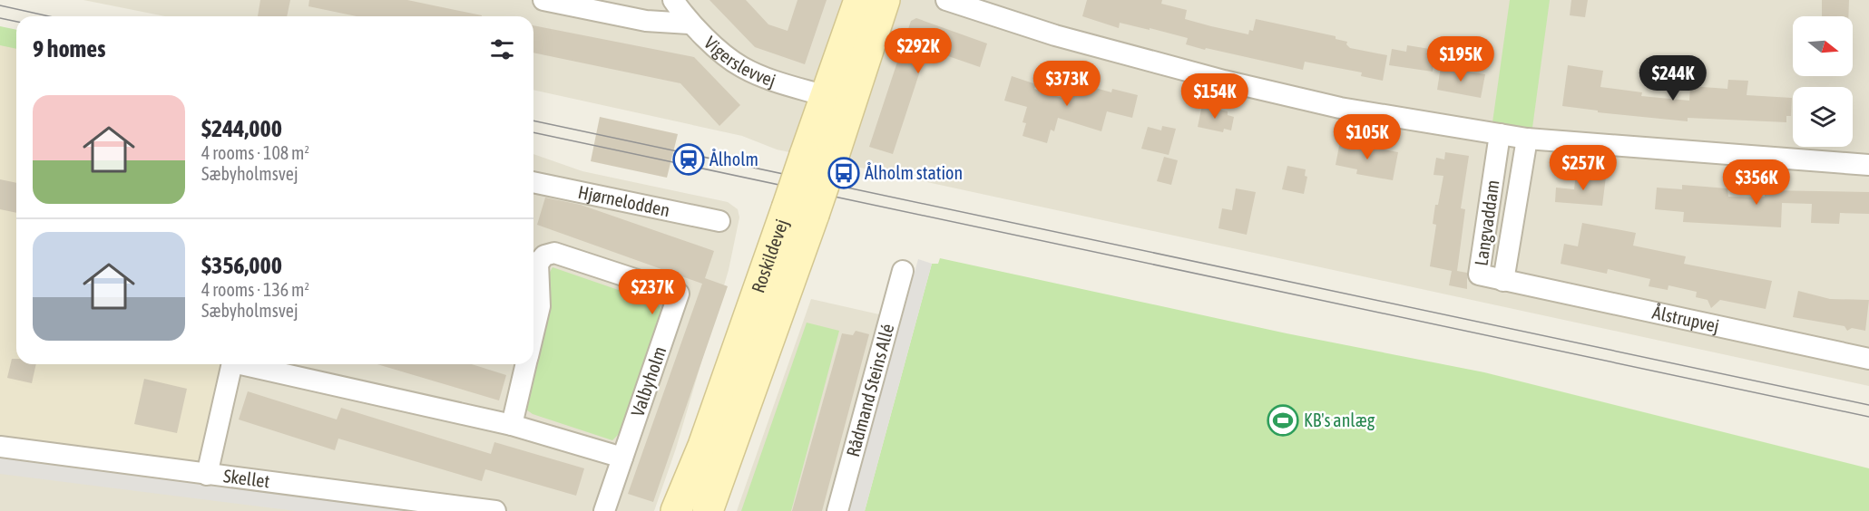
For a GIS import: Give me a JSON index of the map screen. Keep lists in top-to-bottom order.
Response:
{
  "streets": {
    "street": [
      "Vigerslevvej",
      "Hjørnelodden",
      "Langvaddam",
      "Roskildevej",
      "Ålstrupvej",
      "Valbyholm",
      "Rådmand Steins Allé",
      "Skellet"
    ]
  },
  "crossings": [
    ["Vigerslevvej", "Roskildevej"],
    ["Langvaddam", "Ålstrupvej"]
  ],
  "places": {
    "station": ["Ålholm"],
    "bus stop": ["Ålholm station"],
    "sports": ["KB's anlæg"]
  },
  "north": "right",
  "page": {
    "heading": "9 homes",
    "price": [
      "$292K",
      "$195K",
      "$244K",
      "$373K",
      "$154K",
      "$105K",
      "$257K",
      "$356K",
      "$237K"
    ],
    "list": [
      {
        "name": "$244,000",
        "note": "4 rooms · 108 m² · Sæbyholmsvej"
      },
      {
        "name": "$356,000",
        "note": "4 rooms · 136 m² · Sæbyholmsvej"
      }
    ]
  }
}
